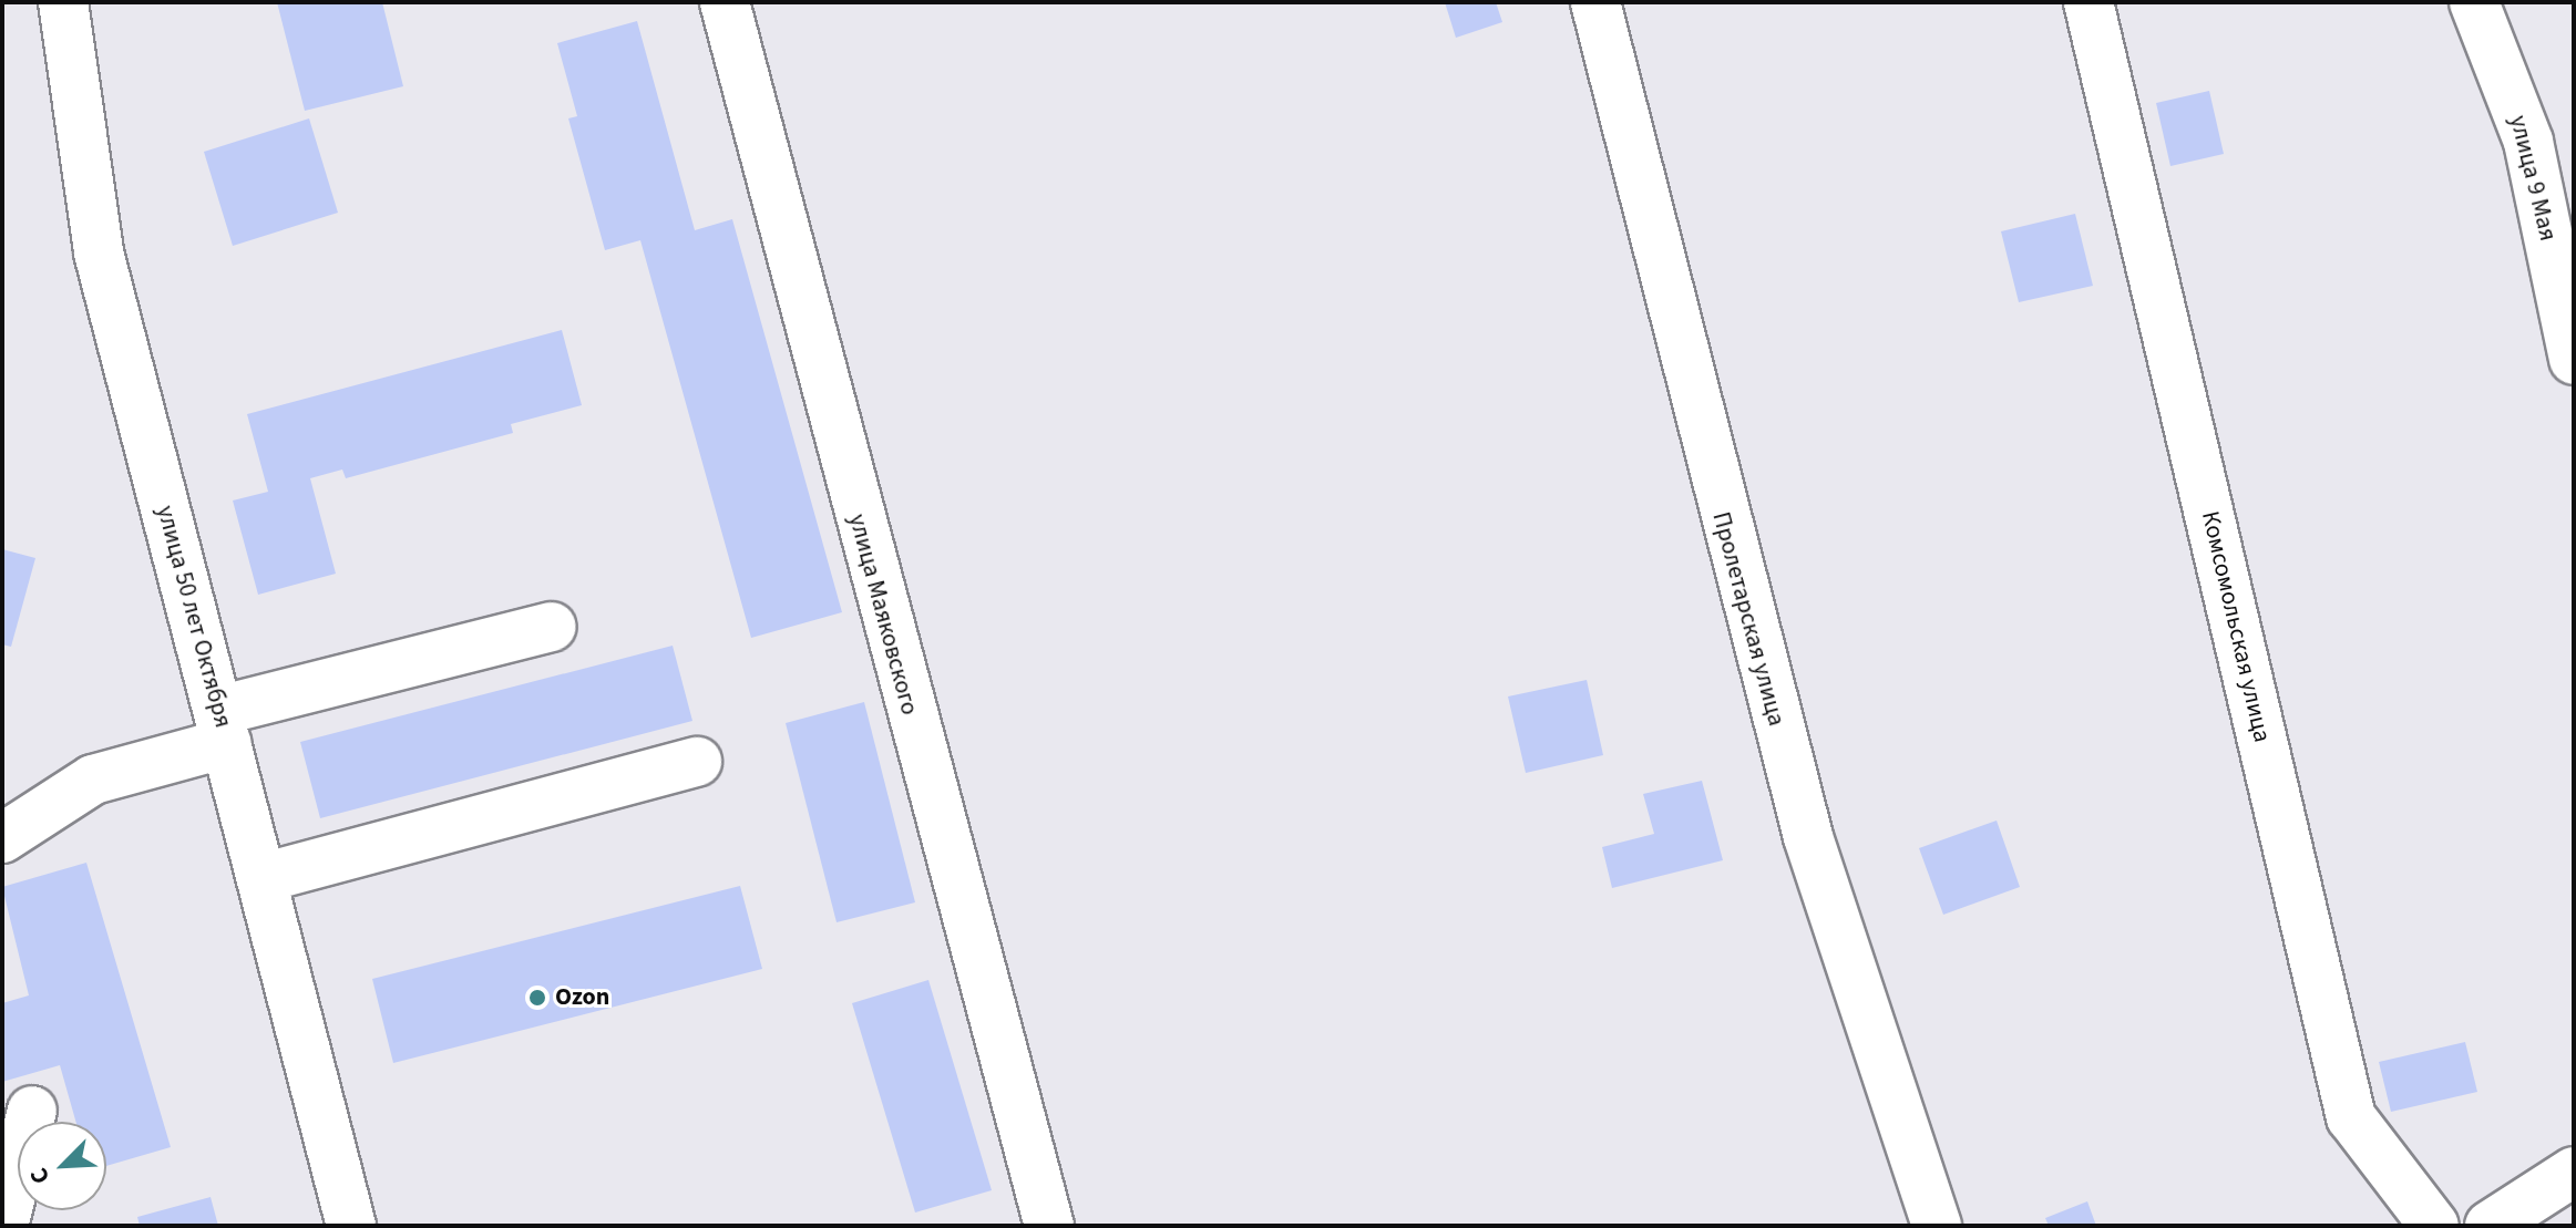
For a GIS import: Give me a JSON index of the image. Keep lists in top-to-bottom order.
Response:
{
  "streets": {
    "street": [
      "улица 9 Мая",
      "улица Маяковского",
      "улица 50 лет Октября",
      "Пролетарская улица",
      "Комсомольская улица"
    ]
  },
  "places": ["Ozon"],
  "north": "bottom left"
}
